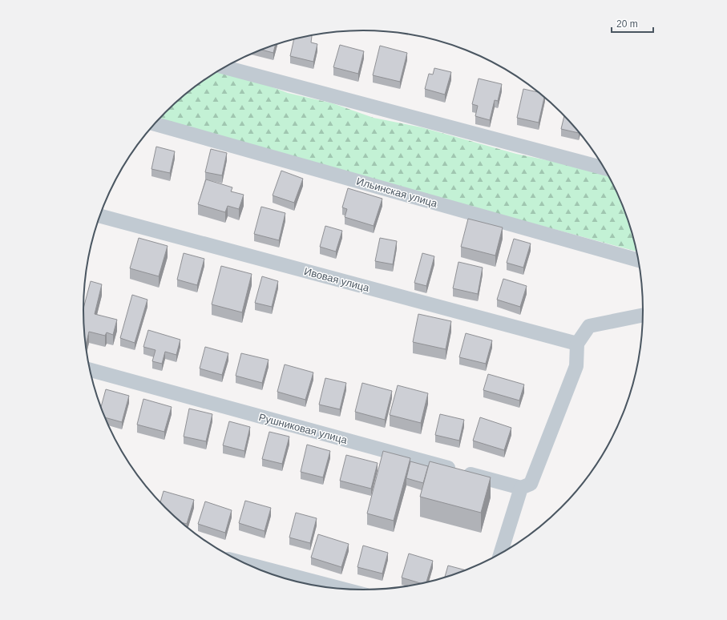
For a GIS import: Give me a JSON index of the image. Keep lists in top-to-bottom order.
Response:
{
  "streets": {
    "street": ["Ильинская улица", "Ивовая улица", "Рушниковая улица"]
  },
  "scale_bar": "20 m"
}
